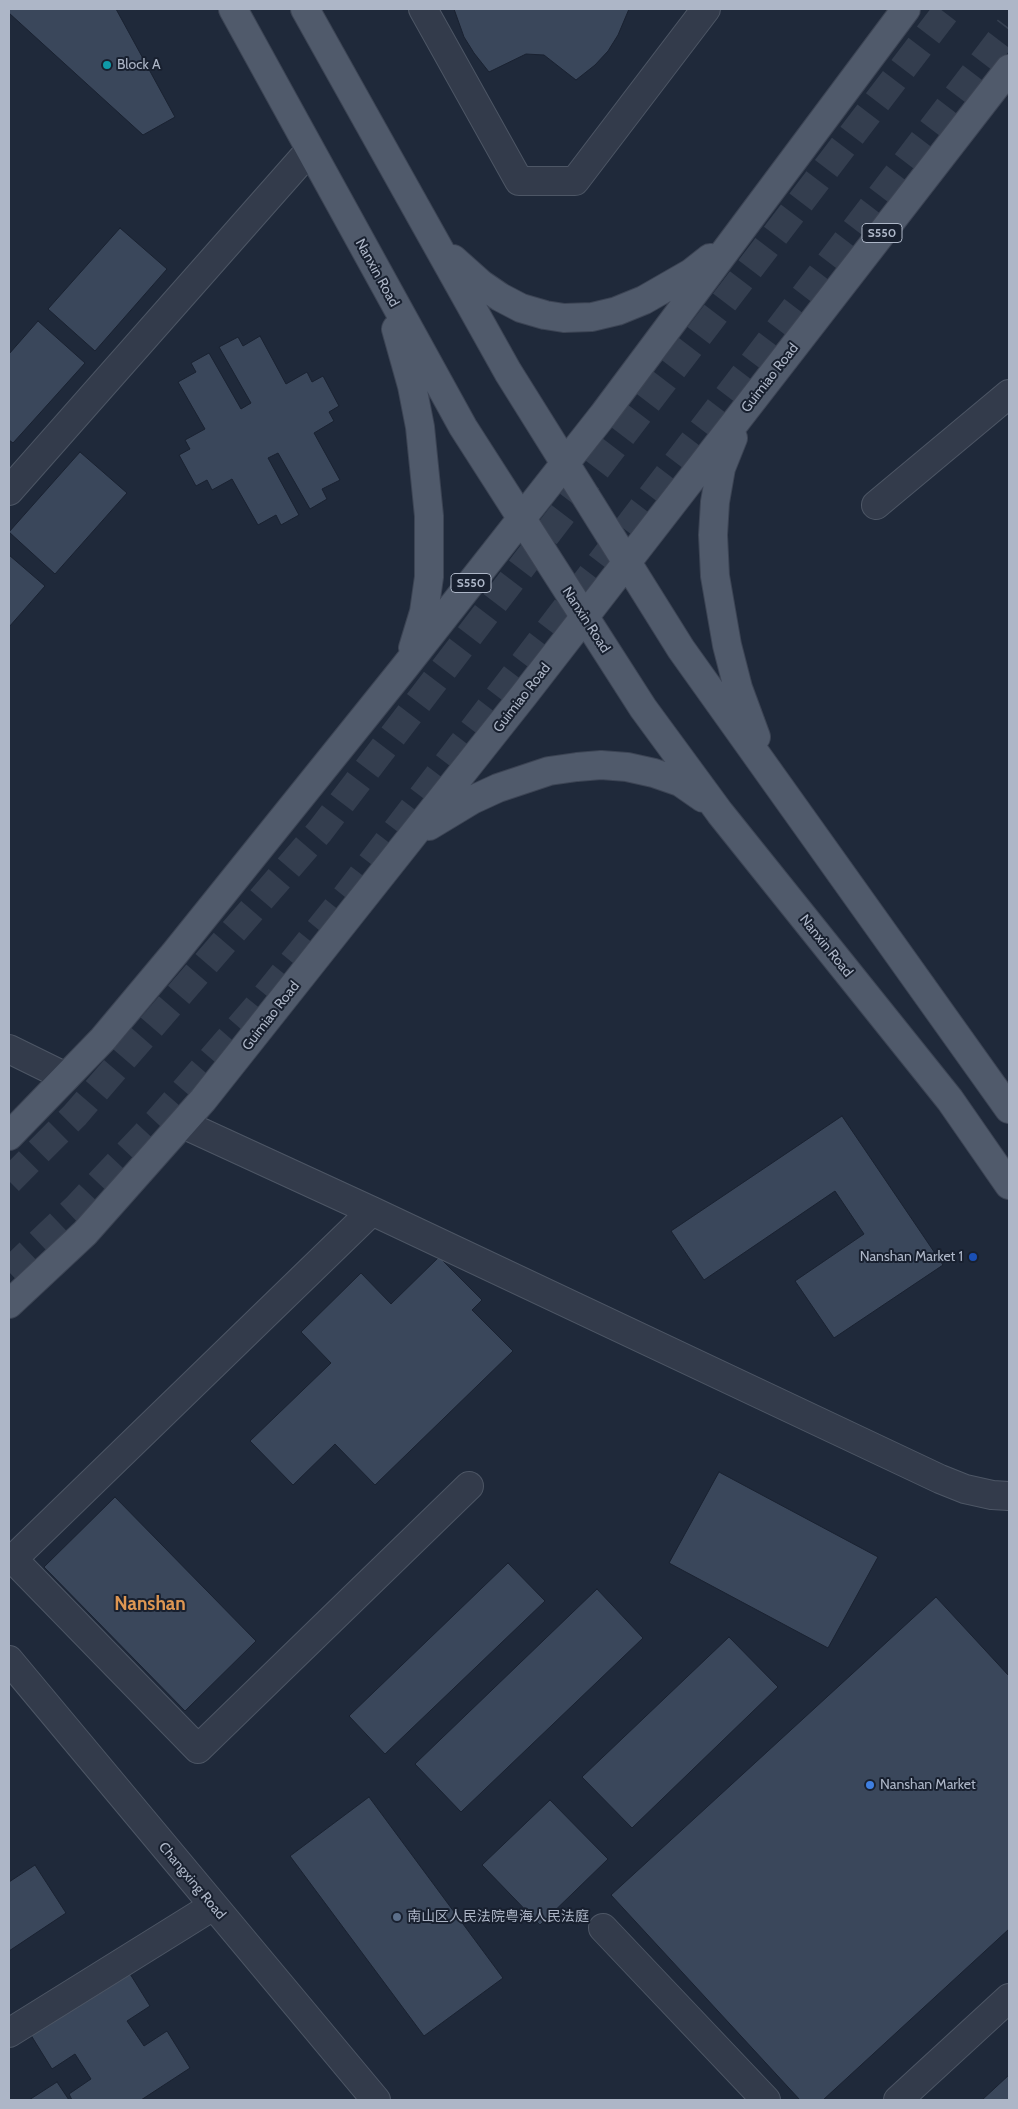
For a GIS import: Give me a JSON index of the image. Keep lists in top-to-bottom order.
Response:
{
  "streets": {
    "main road": ["S550", "Nanxin Road", "Guimiao Road"],
    "street": ["Changxing Road"]
  },
  "crossings": [
    ["S550", "Nanxin Road"],
    ["Nanxin Road", "Guimiao Road"]
  ],
  "districts": ["Nanshan"],
  "places": [
    "Block A",
    "Nanshan Market 1",
    "Nanshan Market",
    "南山区人民法院粤海人民法庭"
  ]
}
